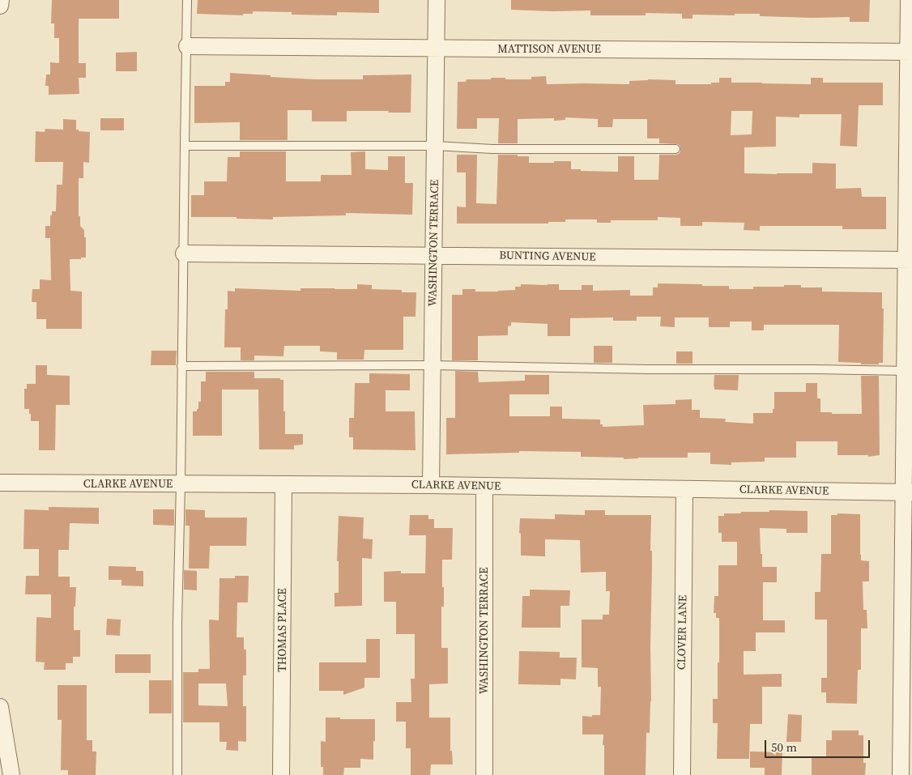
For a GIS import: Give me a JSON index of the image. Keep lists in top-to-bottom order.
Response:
{
  "streets": {
    "street": [
      "MATTISON AVENUE",
      "WASHINGTON TERRACE",
      "BUNTING AVENUE",
      "CLARKE AVENUE",
      "THOMAS PLACE",
      "CLOVER LANE"
    ]
  },
  "crossings": [
    ["MATTISON AVENUE", "WASHINGTON TERRACE"],
    ["WASHINGTON TERRACE", "BUNTING AVENUE"],
    ["WASHINGTON TERRACE", "CLARKE AVENUE"],
    ["CLARKE AVENUE", "THOMAS PLACE"],
    ["CLARKE AVENUE", "CLOVER LANE"]
  ],
  "scale_bar": "50 m"
}
